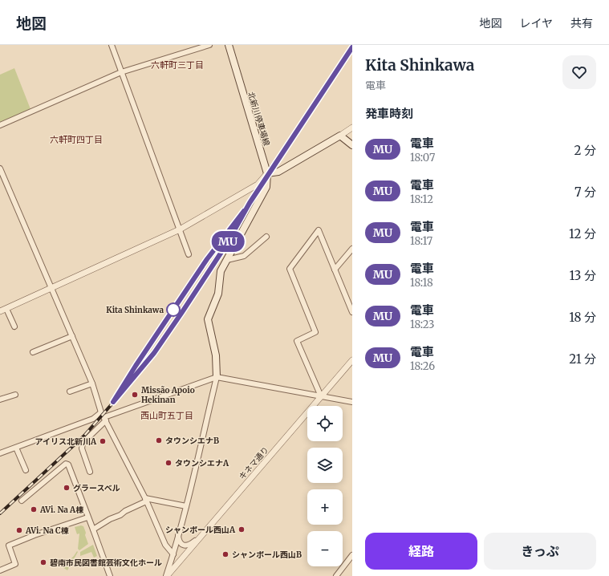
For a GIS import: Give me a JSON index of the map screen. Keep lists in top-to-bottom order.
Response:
{
  "streets": {
    "main road": ["北新川停車場線"],
    "street": ["キネマ通り"]
  },
  "districts": ["六軒町三丁目", "六軒町四丁目", "西山町五丁目"],
  "places": [
    "Kita Shinkawa",
    "Missão Apoio Hekinan",
    "タウンシエナB",
    "アイリス北新川A",
    "タウンシエナA",
    "グラースベル",
    "AVi. Na A棟",
    "シャンポール西山A",
    "AVi. Na C棟",
    "シャンポール西山B",
    "碧南市民図書館芸術文化ホール"
  ],
  "page": {
    "header": "地図",
    "nav": ["地図", "レイヤ", "共有"],
    "on_map": "MU",
    "heading": [
      ["Kita Shinkawa", "電車"],
      "発車時刻"
    ],
    "list": [
      {
        "mark": "MU",
        "name": "電車",
        "note": "18:07",
        "value": "2 分"
      },
      {
        "mark": "MU",
        "name": "電車",
        "note": "18:12",
        "value": "7 分"
      },
      {
        "mark": "MU",
        "name": "電車",
        "note": "18:17",
        "value": "12 分"
      },
      {
        "mark": "MU",
        "name": "電車",
        "note": "18:18",
        "value": "13 分"
      },
      {
        "mark": "MU",
        "name": "電車",
        "note": "18:23",
        "value": "18 分"
      },
      {
        "mark": "MU",
        "name": "電車",
        "note": "18:26",
        "value": "21 分"
      }
    ],
    "map_buttons": ["+", "−"],
    "buttons": ["経路", "きっぷ"]
  }
}
